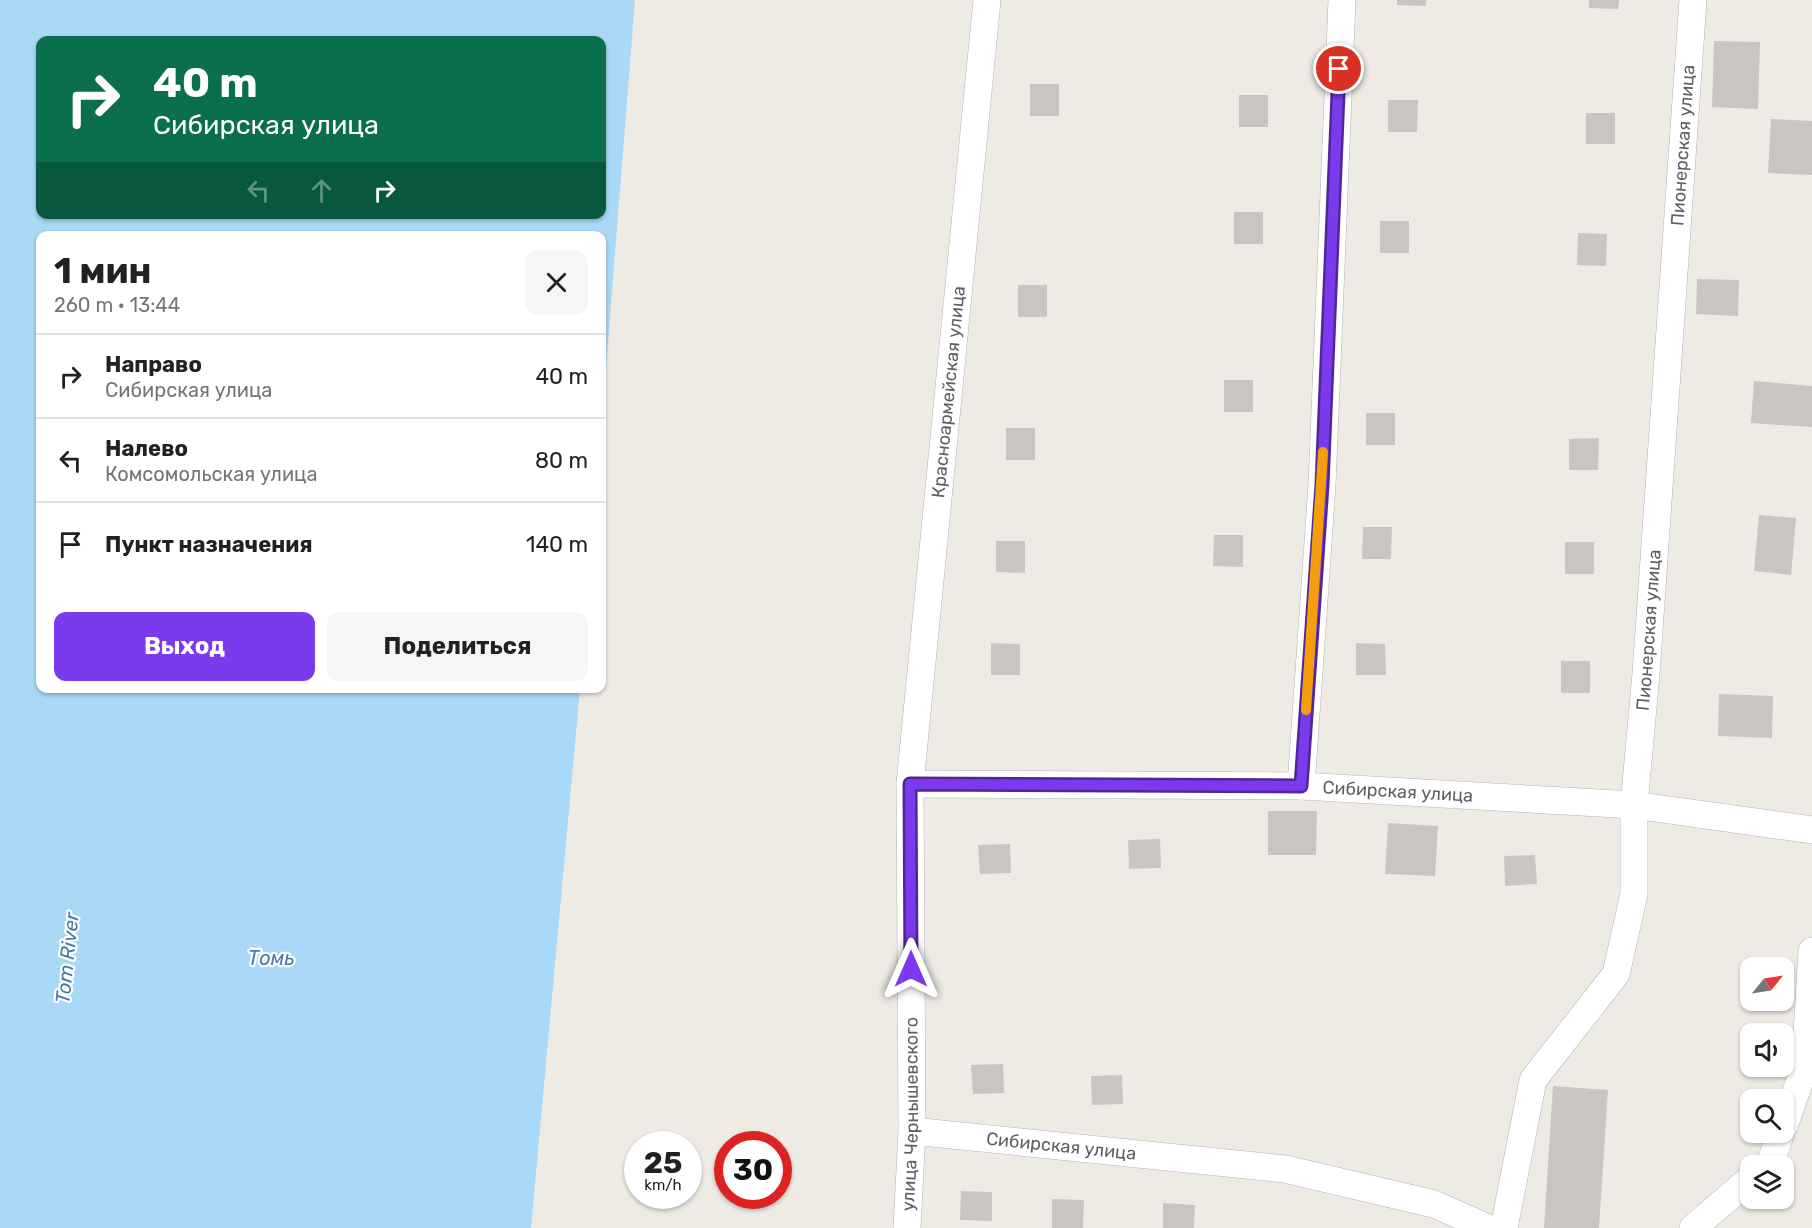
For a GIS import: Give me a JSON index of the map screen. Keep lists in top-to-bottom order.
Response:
{
  "streets": {
    "street": [
      "Пионерская улица",
      "Красноармейская улица",
      "Сибирская улица",
      "улица Чернышевского"
    ]
  },
  "crossings": [
    ["Пионерская улица", "Сибирская улица"],
    ["Красноармейская улица", "Сибирская улица"],
    ["Красноармейская улица", "улица Чернышевского"],
    ["Сибирская улица", "улица Чернышевского"]
  ],
  "water": ["Tom River", "Томь"],
  "north": "top right",
  "page": {
    "turn": ["40 m", "Сибирская улица"],
    "heading": ["1 мин", "260 m · 13:44"],
    "list": [
      {
        "name": "Направо",
        "note": "Сибирская улица",
        "value": "40 m"
      },
      {
        "name": "Налево",
        "note": "Комсомольская улица",
        "value": "80 m"
      },
      {
        "name": "Пункт назначения",
        "value": "140 m"
      }
    ],
    "buttons": ["Выход", "Поделиться"],
    "speed": "25 km/h",
    "limit": "30"
  }
}
